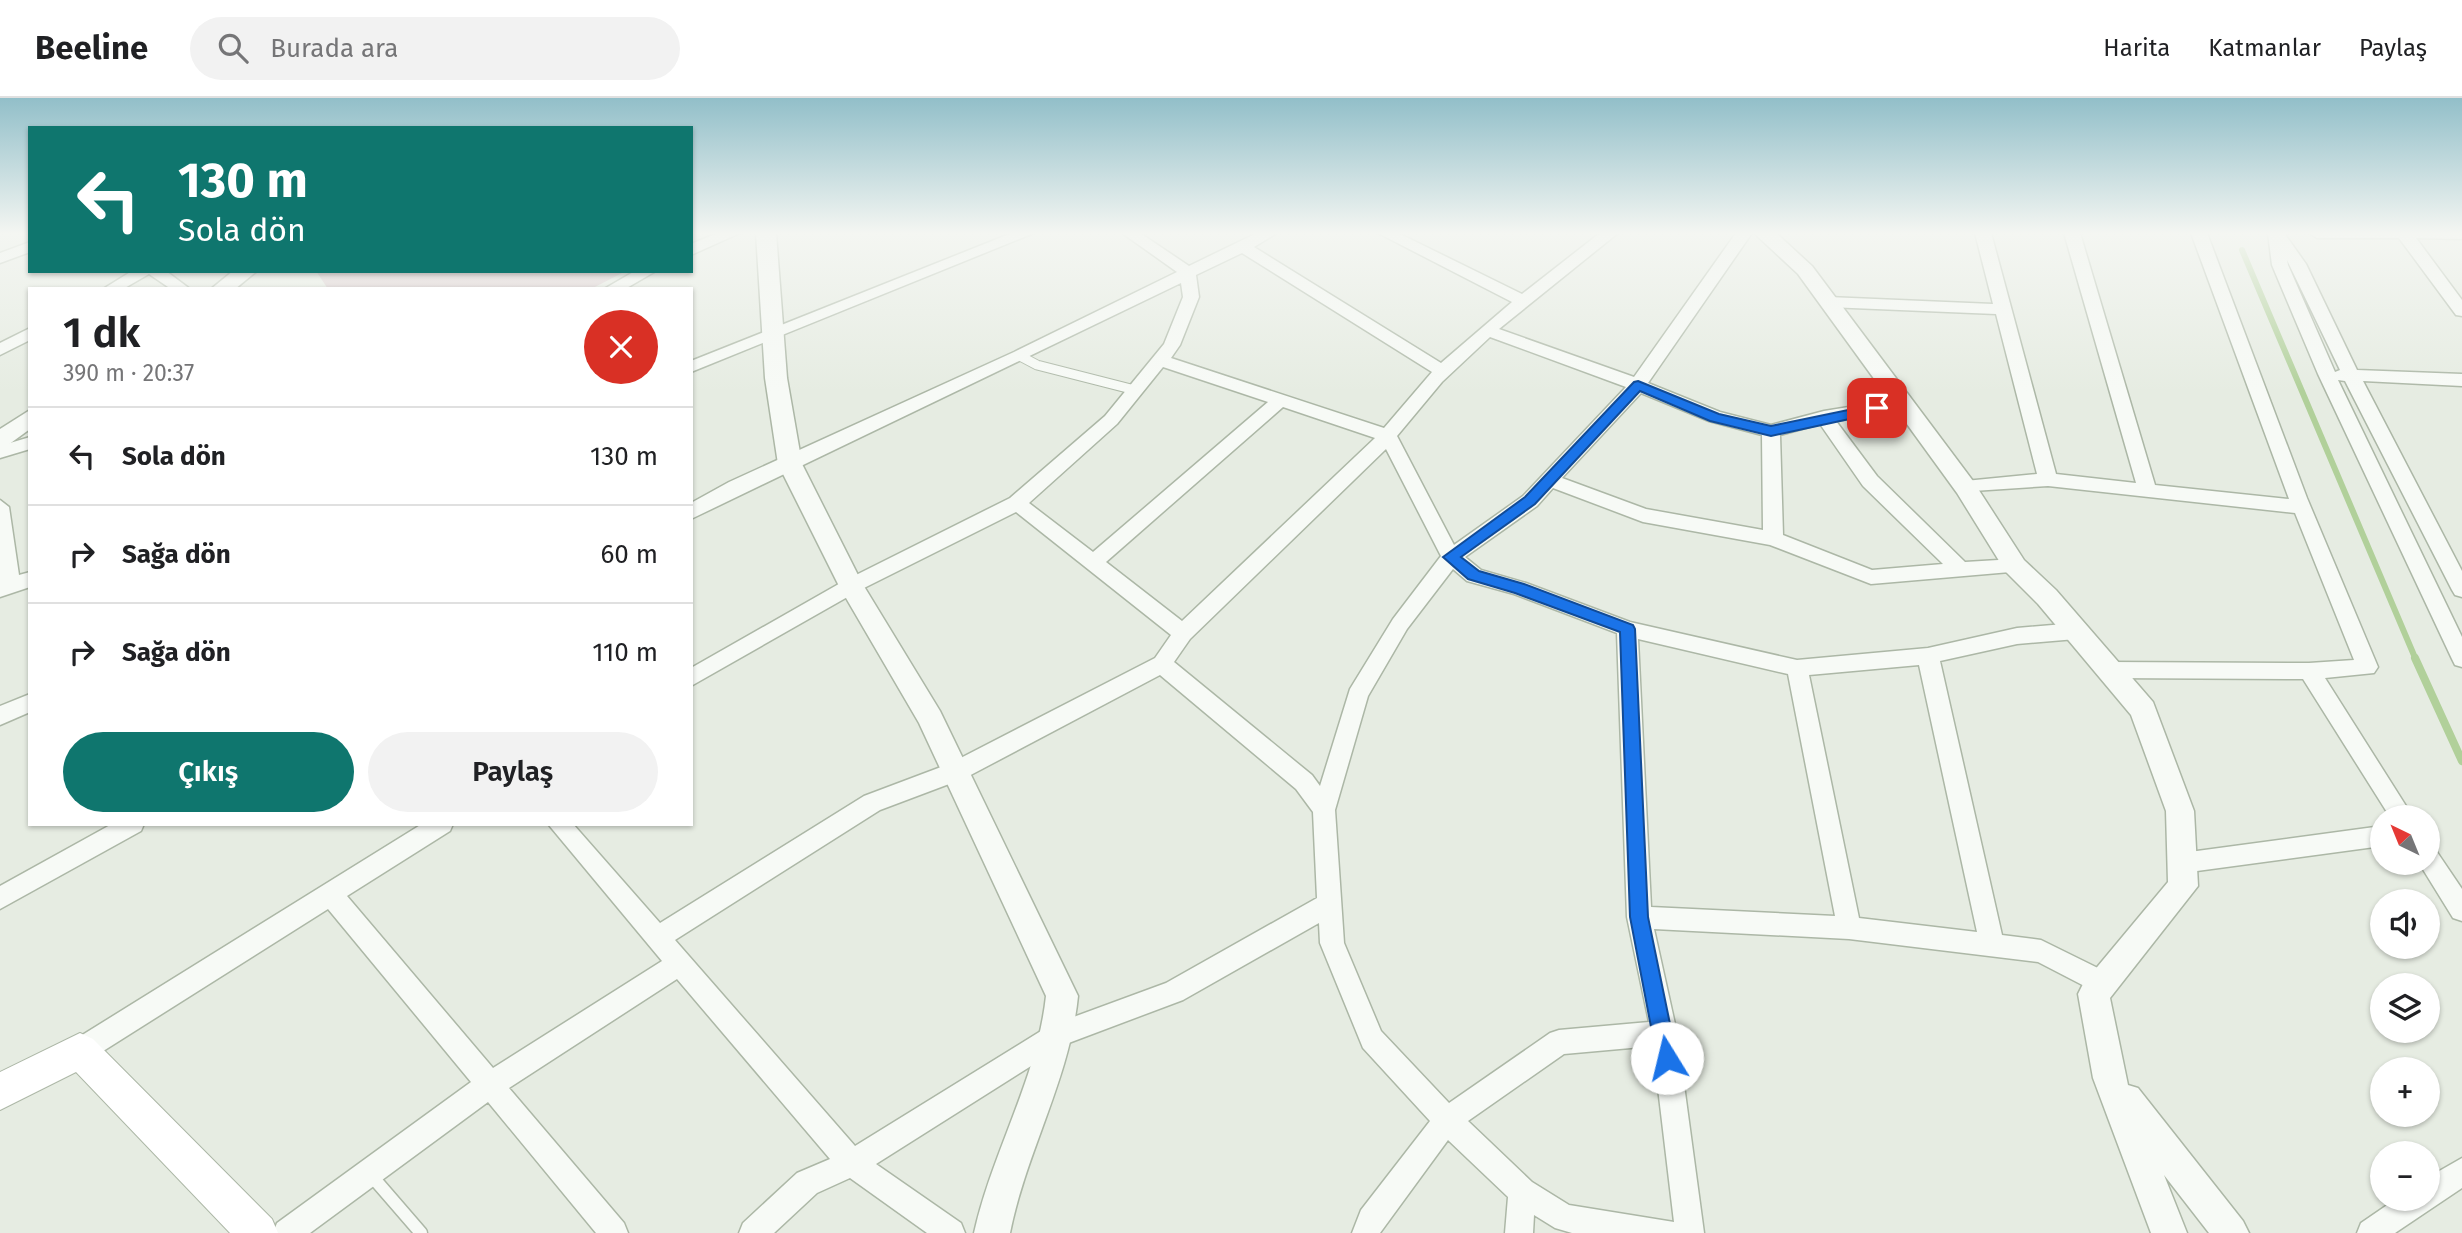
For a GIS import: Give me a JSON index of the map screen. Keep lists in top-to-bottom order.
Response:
{
  "north": "top left",
  "page": {
    "header": "Beeline",
    "search": "Burada ara",
    "nav": ["Harita", "Katmanlar", "Paylaş"],
    "turn": ["130 m", "Sola dön"],
    "heading": ["1 dk", "390 m · 20:37"],
    "list": [
      {
        "name": "Sola dön",
        "value": "130 m"
      },
      {
        "name": "Sağa dön",
        "value": "60 m"
      },
      {
        "name": "Sağa dön",
        "value": "110 m"
      }
    ],
    "buttons": ["Çıkış", "Paylaş"],
    "map_buttons": ["+", "−"]
  }
}
